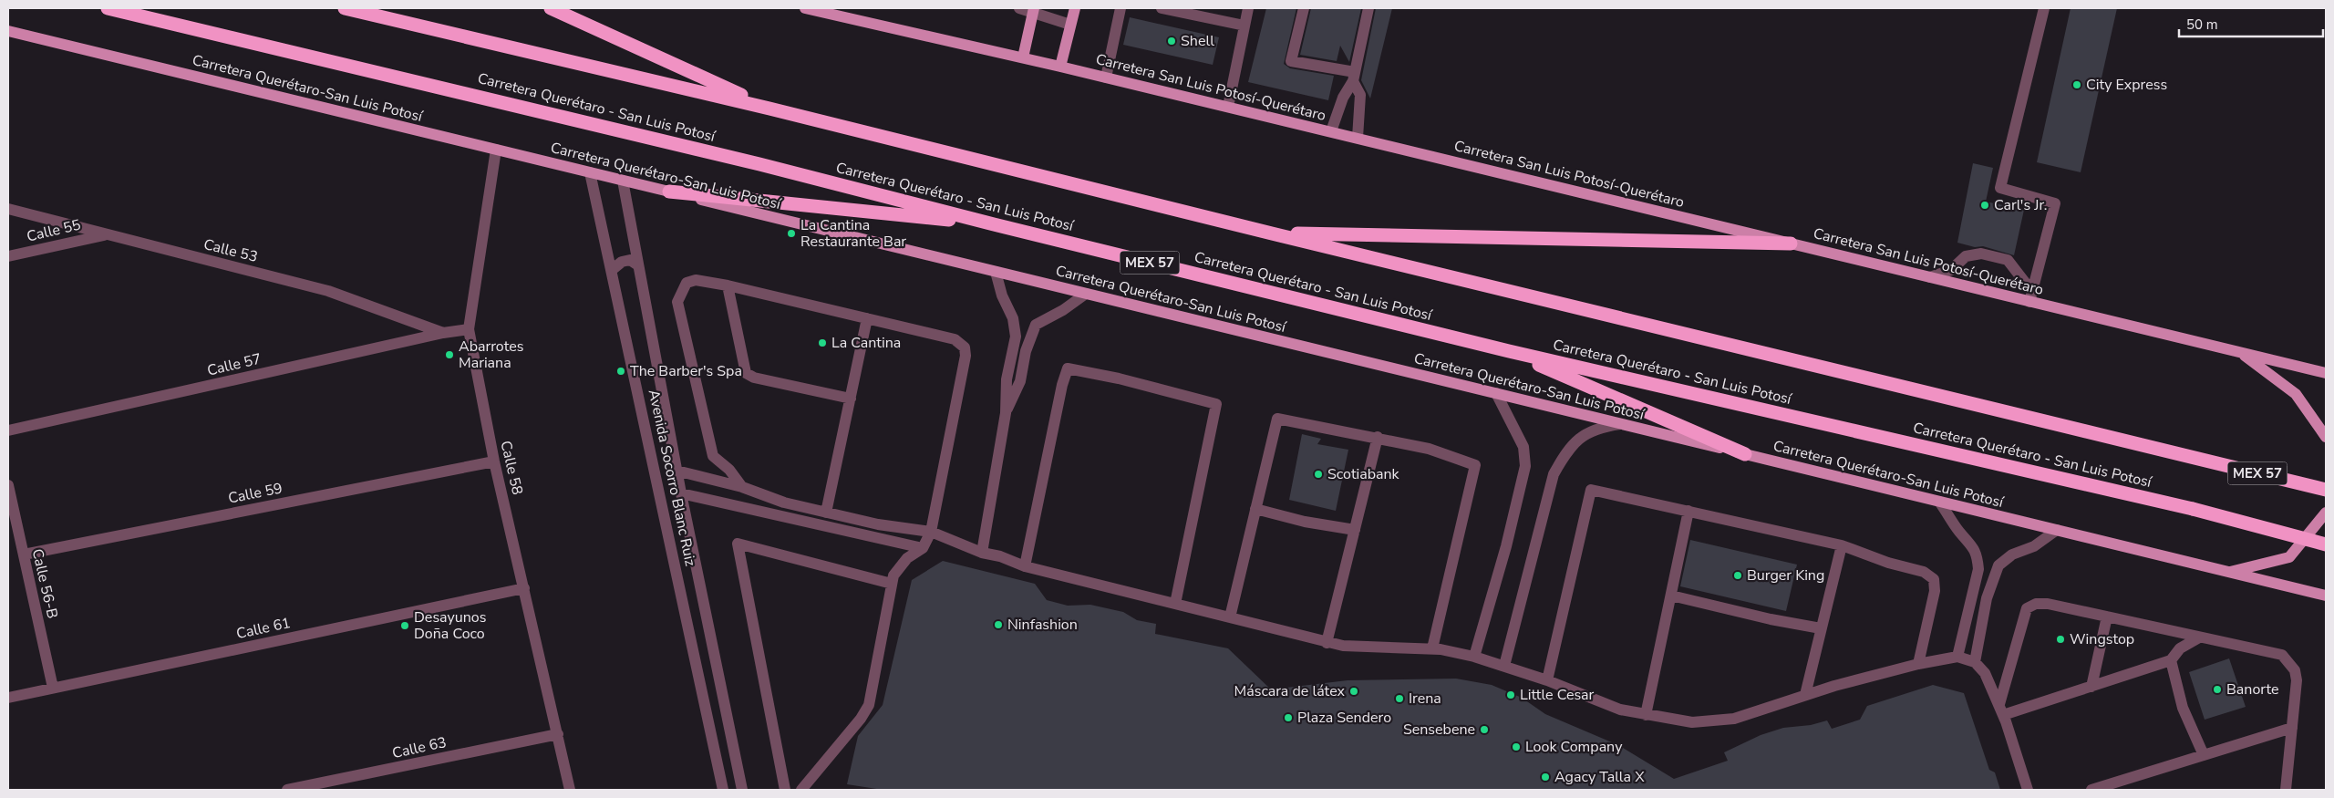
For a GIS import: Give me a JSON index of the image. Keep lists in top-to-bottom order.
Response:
{
  "streets": {
    "highway": ["Carretera Querétaro - San Luis Potosí", "MEX 57"],
    "main road": ["Carretera San Luis Potosí-Querétaro", "Carretera Querétaro-San Luis Potosí"],
    "street": [
      "Calle 55",
      "Calle 53",
      "Calle 57",
      "Calle 58",
      "Avenida Socorro Blanc Ruiz",
      "Calle 59",
      "Calle 56-B",
      "Calle 61",
      "Calle 63"
    ]
  },
  "crossings": [
    ["Carretera Querétaro-San Luis Potosí", "Calle 58"],
    ["Carretera Querétaro-San Luis Potosí", "Avenida Socorro Blanc Ruiz"],
    ["Calle 55", "Calle 53"],
    ["Calle 53", "Calle 57"],
    ["Calle 57", "Calle 58"],
    ["Calle 58", "Calle 59"],
    ["Calle 58", "Calle 61"],
    ["Calle 58", "Calle 63"],
    ["Calle 59", "Calle 56-B"],
    ["Calle 56-B", "Calle 61"]
  ],
  "places": [
    "Shell",
    "City Express",
    "Carl's Jr.",
    "La Cantina Restaurante Bar",
    "La Cantina",
    "Abarrotes Mariana",
    "The Barber's Spa",
    "Scotiabank",
    "Burger King",
    "Ninfashion",
    "Desayunos Doña Coco",
    "Wingstop",
    "Banorte",
    "Máscara de látex",
    "Little Cesar",
    "Irena",
    "Plaza Sendero",
    "Sensebene",
    "Look Company",
    "Agacy Talla X"
  ],
  "scale_bar": "50 m"
}
